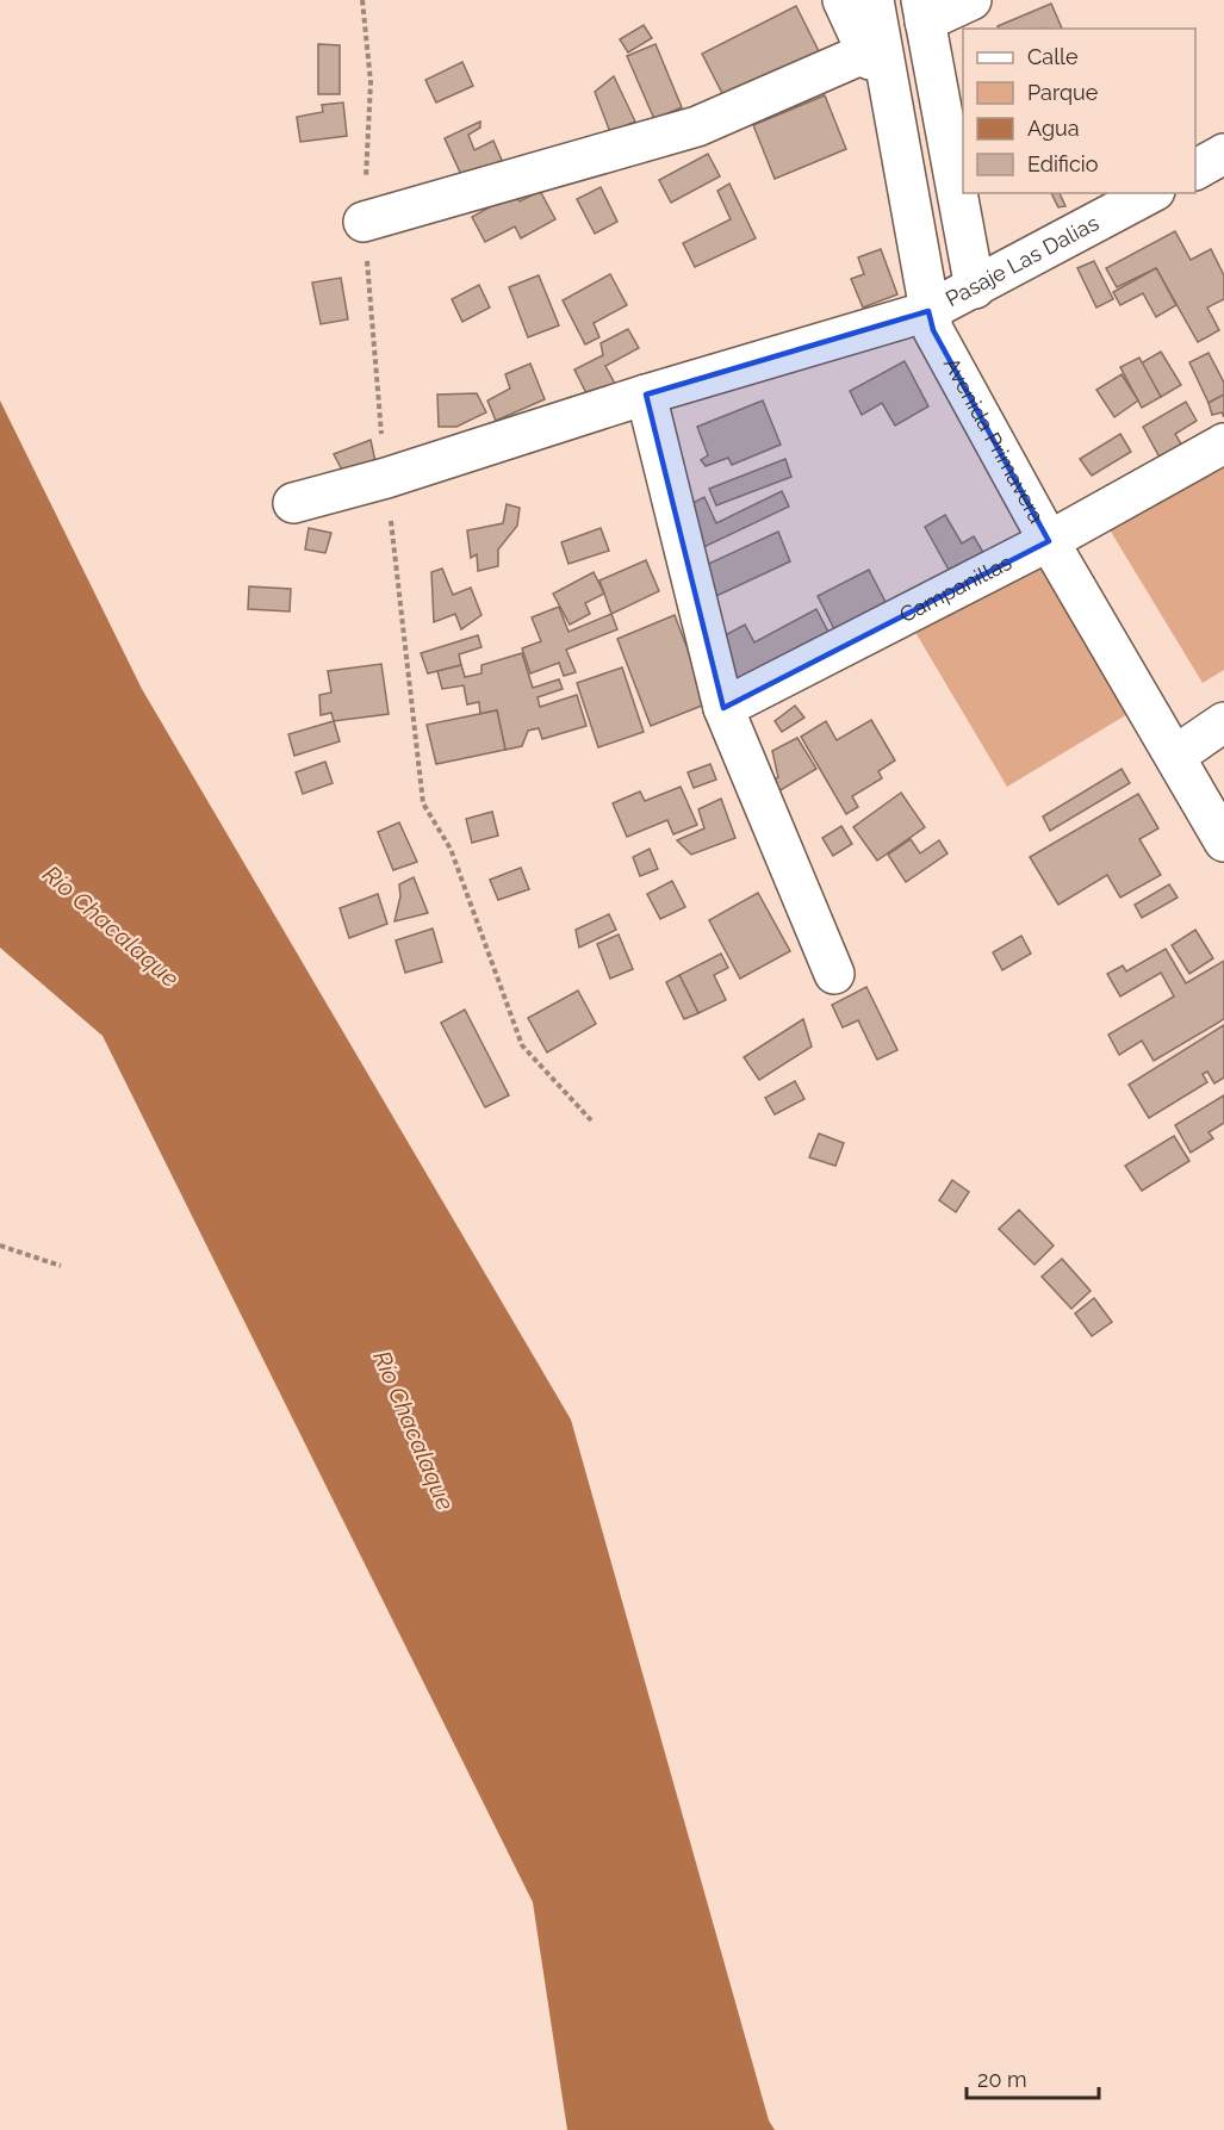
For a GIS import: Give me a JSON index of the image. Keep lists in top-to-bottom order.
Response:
{
  "streets": {
    "street": ["Pasaje Las Dalias", "Avenida Primavera", "Campanillas"]
  },
  "crossings": [
    ["Pasaje Las Dalias", "Avenida Primavera"],
    ["Avenida Primavera", "Campanillas"]
  ],
  "water": ["Río Chacalaque"],
  "legend": [
    "Calle",
    "Parque",
    "Agua",
    "Edificio"
  ],
  "scale_bar": "20 m"
}
